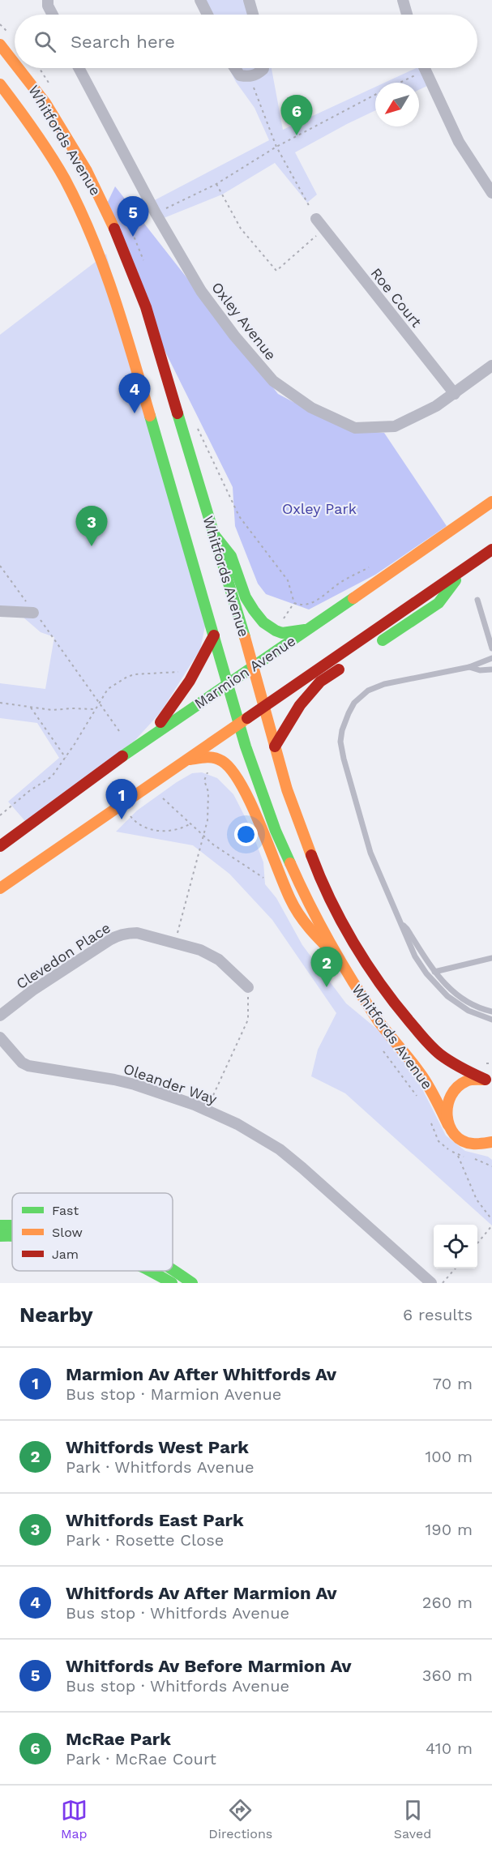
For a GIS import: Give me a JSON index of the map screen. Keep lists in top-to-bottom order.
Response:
{
  "streets": {
    "main road": ["Whitfords Avenue", "Marmion Avenue"],
    "street": [
      "Roe Court",
      "Oxley Avenue",
      "Clevedon Place",
      "Oleander Way"
    ]
  },
  "crossings": [
    ["Whitfords Avenue", "Marmion Avenue"],
    ["Roe Court", "Oxley Avenue"]
  ],
  "parks": ["Oxley Park"],
  "legend": ["Fast", "Slow", "Jam"],
  "north": "bottom left",
  "page": {
    "search": "Search here",
    "pins": [
      "6",
      "5",
      "4",
      "3",
      "1",
      "2"
    ],
    "heading": ["Nearby", "6 results"],
    "list": [
      {
        "mark": "1",
        "name": "Marmion Av After Whitfords Av",
        "note": "Bus stop · Marmion Avenue",
        "value": "70 m"
      },
      {
        "mark": "2",
        "name": "Whitfords West Park",
        "note": "Park · Whitfords Avenue",
        "value": "100 m"
      },
      {
        "mark": "3",
        "name": "Whitfords East Park",
        "note": "Park · Rosette Close",
        "value": "190 m"
      },
      {
        "mark": "4",
        "name": "Whitfords Av After Marmion Av",
        "note": "Bus stop · Whitfords Avenue",
        "value": "260 m"
      },
      {
        "mark": "5",
        "name": "Whitfords Av Before Marmion Av",
        "note": "Bus stop · Whitfords Avenue",
        "value": "360 m"
      },
      {
        "mark": "6",
        "name": "McRae Park",
        "note": "Park · McRae Court",
        "value": "410 m"
      }
    ],
    "nav": ["Map", "Directions", "Saved"]
  }
}
